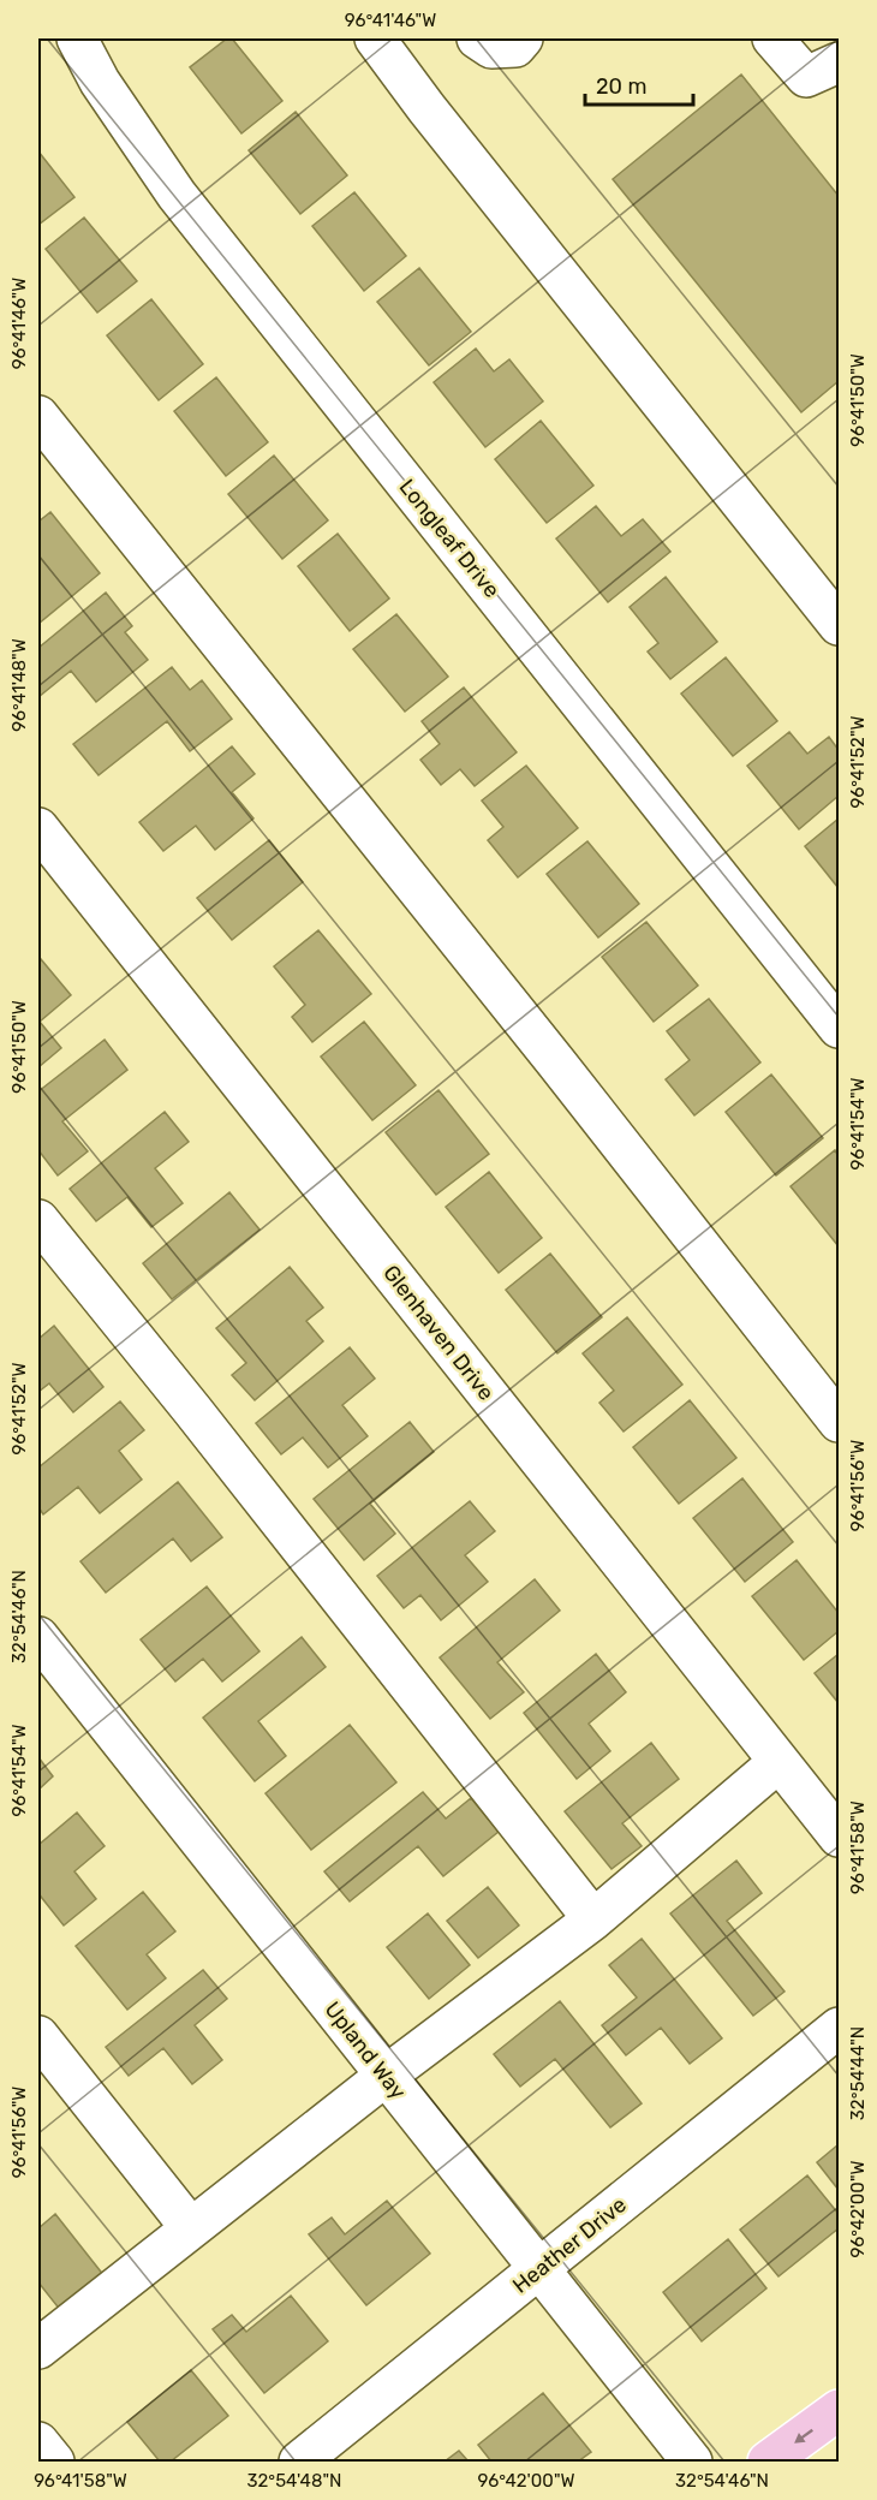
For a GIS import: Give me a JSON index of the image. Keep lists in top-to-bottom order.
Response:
{
  "streets": {
    "street": [
      "Longleaf Drive",
      "Glenhaven Drive",
      "Upland Way",
      "Heather Drive"
    ]
  },
  "crossings": [
    ["Upland Way", "Heather Drive"]
  ],
  "scale_bar": "20 m",
  "coordinates": [
    "96°41'46\"W",
    "96°41'50\"W",
    "96°41'48\"W",
    "96°41'52\"W",
    "96°41'54\"W",
    "96°41'56\"W",
    "32°54'46\"N",
    "96°41'58\"W",
    "32°54'44\"N",
    "96°42'00\"W",
    "32°54'48\"N"
  ]
}
